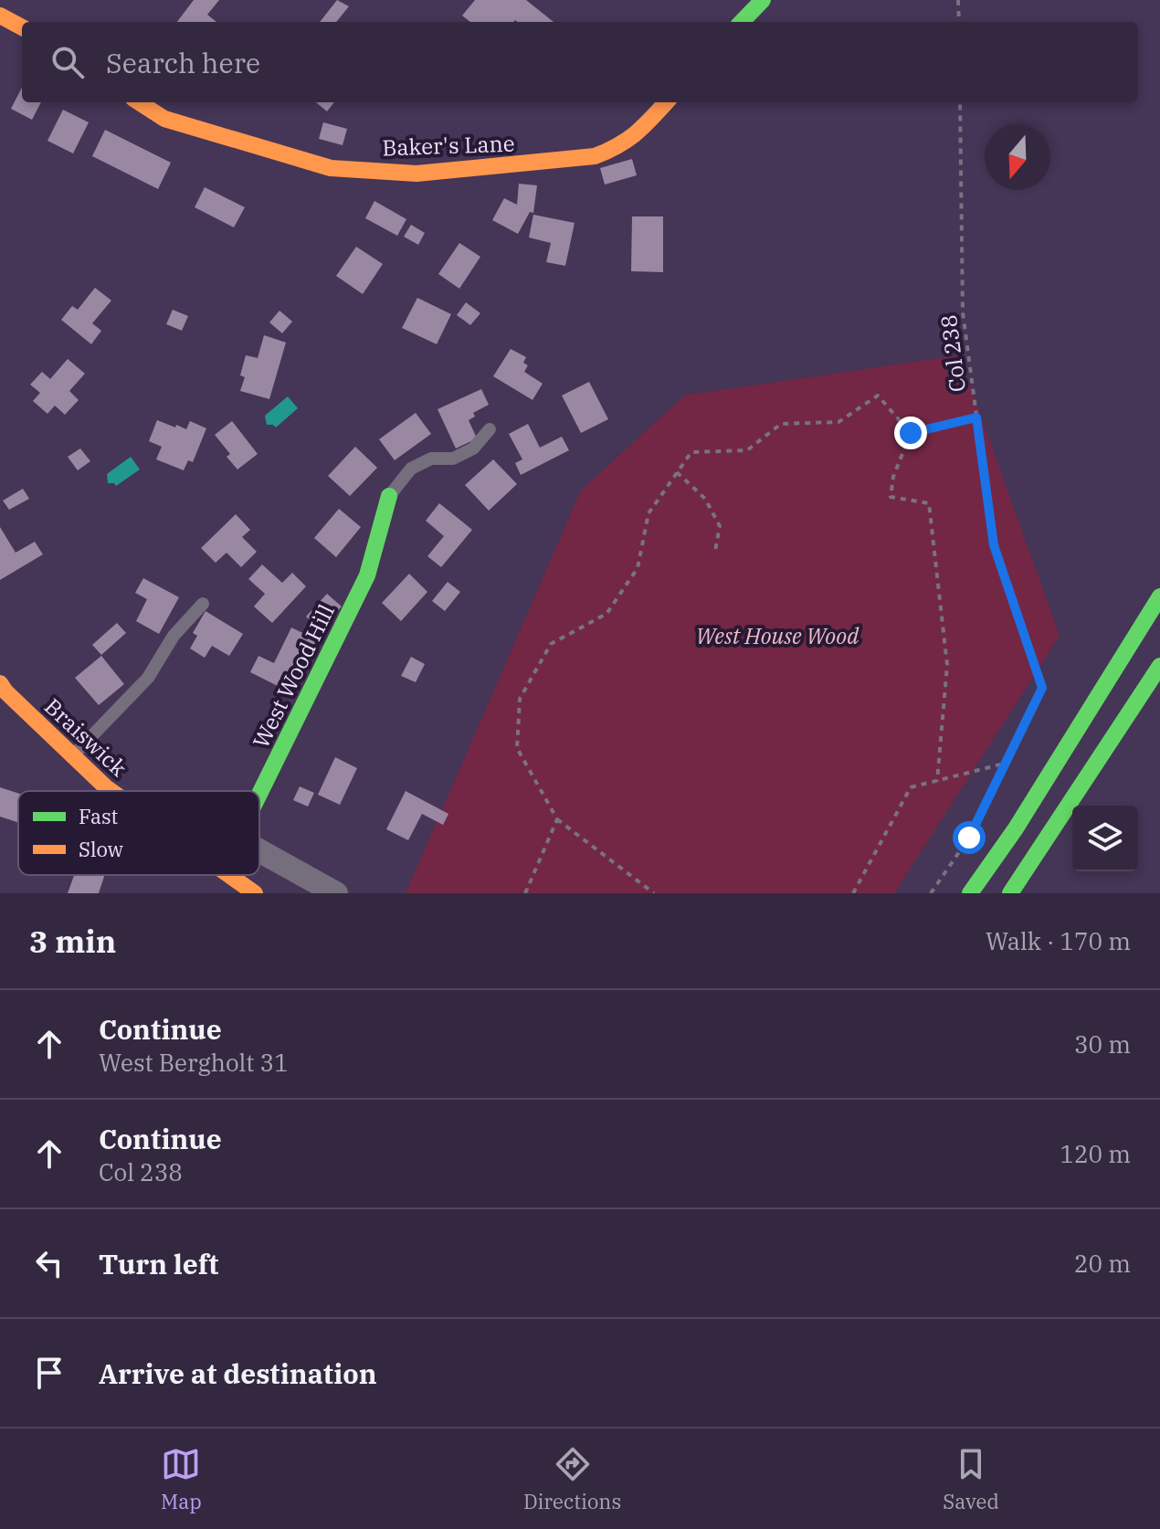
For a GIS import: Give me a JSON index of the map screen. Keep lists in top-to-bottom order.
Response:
{
  "streets": {
    "main road": ["Baker's Lane", "West Wood Hill", "Braiswick"],
    "path": ["Col 238"]
  },
  "parks": ["West House Wood"],
  "legend": ["Fast", "Slow"],
  "north": "bottom",
  "page": {
    "search": "Search here",
    "heading": ["3 min", "Walk · 170 m"],
    "list": [
      ["Continue", "West Bergholt 31", "30 m"],
      ["Continue", "Col 238", "120 m"],
      ["Turn left", "20 m"],
      "Arrive at destination"
    ],
    "nav": ["Map", "Directions", "Saved"]
  }
}
